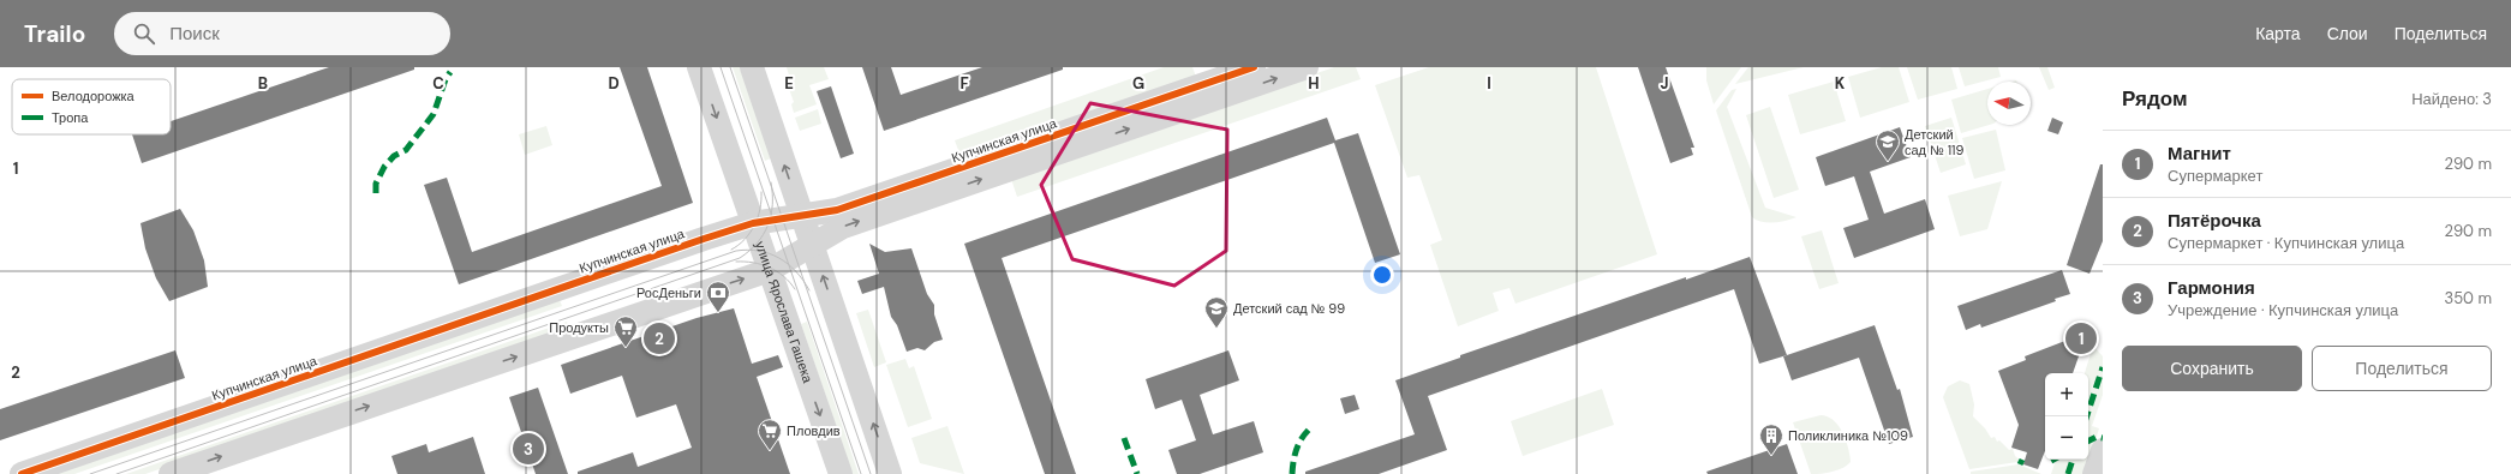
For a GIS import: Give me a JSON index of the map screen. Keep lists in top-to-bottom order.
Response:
{
  "streets": {
    "street": ["Купчинская улица", "улица Ярослава Гашека"]
  },
  "crossings": [
    ["Купчинская улица", "улица Ярослава Гашека"]
  ],
  "places": {
    "school or university": ["Детский сад № 119", "Детский сад № 99"],
    "bank": ["РосДеньги"],
    "supermarket": ["Продукты", "Пловдив"],
    "building": ["Поликлиника №109"]
  },
  "legend": ["Велодорожка", "Тропа"],
  "north": "left",
  "page": {
    "header": "Trailo",
    "search": "Поиск",
    "nav": ["Карта", "Слои", "Поделиться"],
    "heading": ["Рядом", "Найдено: 3"],
    "list": [
      {
        "mark": "1",
        "name": "Магнит",
        "note": "Супермаркет",
        "value": "290 m"
      },
      {
        "mark": "2",
        "name": "Пятёрочка",
        "note": "Супермаркет · Купчинская улица",
        "value": "290 m"
      },
      {
        "mark": "3",
        "name": "Гармония",
        "note": "Учреждение · Купчинская улица",
        "value": "350 m"
      }
    ],
    "pins": ["1", "2", "3"],
    "buttons": ["Сохранить", "Поделиться"],
    "map_buttons": ["+", "−"]
  },
  "grid": {
    "columns": [
      "B",
      "C",
      "D",
      "E",
      "F",
      "G",
      "H",
      "I",
      "J",
      "K"
    ],
    "rows": ["1", "2"]
  }
}
